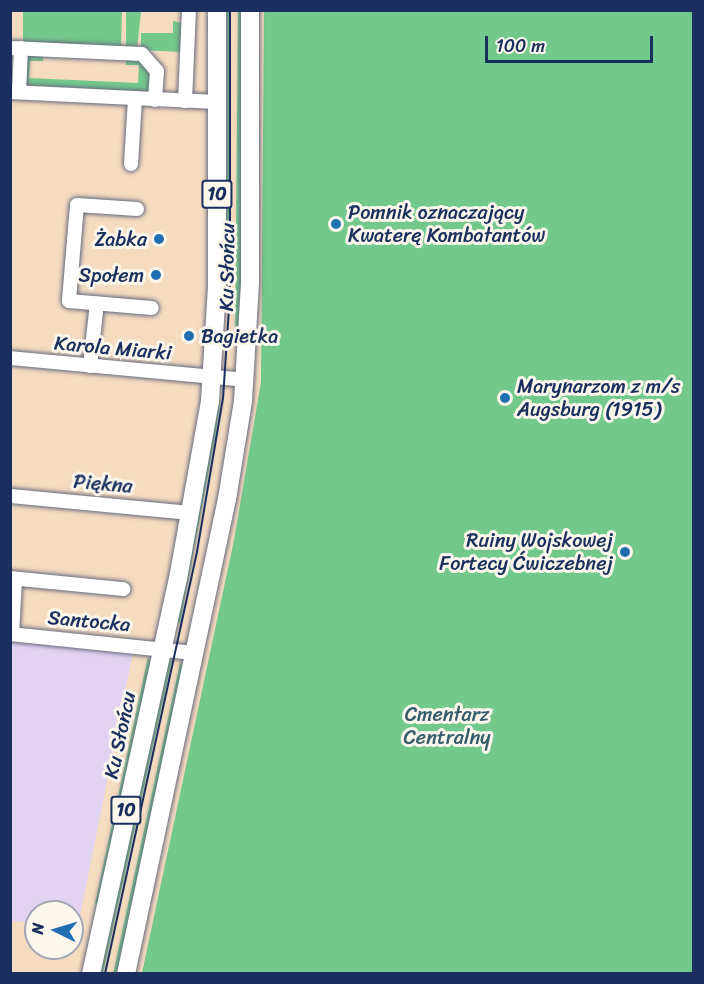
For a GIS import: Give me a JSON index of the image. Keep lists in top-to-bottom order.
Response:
{
  "streets": {
    "main road": ["10", "Ku Słońcu"],
    "street": ["Karola Miarki", "Piękna", "Santocka"]
  },
  "crossings": [
    ["Ku Słońcu", "Karola Miarki"],
    ["Ku Słońcu", "Piękna"],
    ["Ku Słońcu", "Santocka"]
  ],
  "parks": ["Cmentarz Centralny"],
  "places": [
    "Pomnik oznaczający Kwaterę Kombatantów",
    "Żabka",
    "Społem",
    "Bagietka",
    "Marynarzom z m/s Augsburg (1915)",
    "Ruiny Wojskowej Fortecy Ćwiczebnej"
  ],
  "scale_bar": "100 m",
  "north": "left"
}
